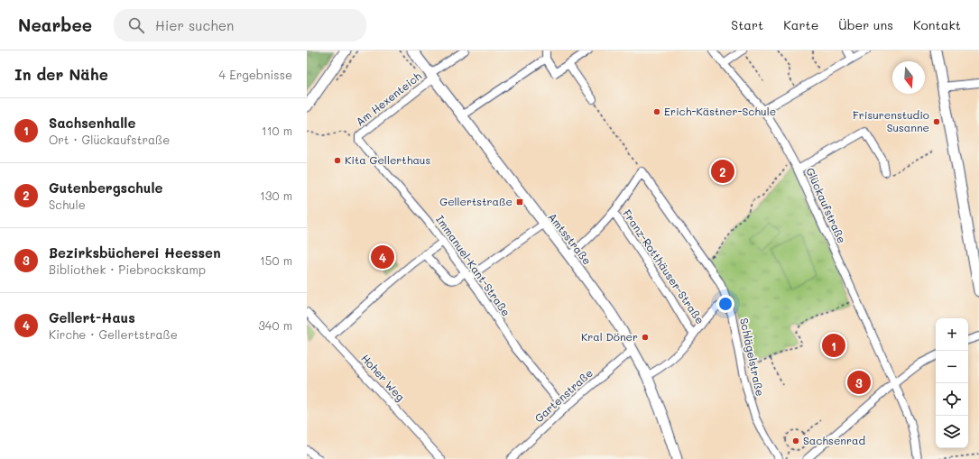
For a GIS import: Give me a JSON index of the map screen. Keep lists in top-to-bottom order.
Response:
{
  "streets": {
    "street": [
      "Am Hexenteich",
      "Glückaufstraße",
      "Amtsstraße",
      "Immanuel-Kant-Straße",
      "Franz-Rotthäuser-Straße",
      "Schlägelstraße",
      "Hoher Weg",
      "Gartenstraße"
    ]
  },
  "crossings": [
    ["Am Hexenteich", "Amtsstraße"],
    ["Am Hexenteich", "Immanuel-Kant-Straße"],
    ["Amtsstraße", "Gartenstraße"],
    ["Immanuel-Kant-Straße", "Gartenstraße"]
  ],
  "places": {
    "other": [
      "Erich-Kästner-Schule",
      "Frisurenstudio Susanne",
      "Kita Gellerthaus",
      "Kral Döner",
      "Sachsenrad"
    ],
    "transit": ["Gellertstraße"]
  },
  "north": "bottom",
  "page": {
    "header": "Nearbee",
    "search": "Hier suchen",
    "nav": [
      "Start",
      "Karte",
      "Über uns",
      "Kontakt"
    ],
    "heading": ["In der Nähe", "4 Ergebnisse"],
    "list": [
      {
        "mark": "1",
        "name": "Sachsenhalle",
        "note": "Ort · Glückaufstraße",
        "value": "110 m"
      },
      {
        "mark": "2",
        "name": "Gutenbergschule",
        "note": "Schule",
        "value": "130 m"
      },
      {
        "mark": "3",
        "name": "Bezirksbücherei Heessen",
        "note": "Bibliothek · Piebrockskamp",
        "value": "150 m"
      },
      {
        "mark": "4",
        "name": "Gellert-Haus",
        "note": "Kirche · Gellertstraße",
        "value": "340 m"
      }
    ],
    "pins": [
      "2",
      "4",
      "1",
      "3"
    ],
    "map_buttons": ["+", "−"]
  }
}
